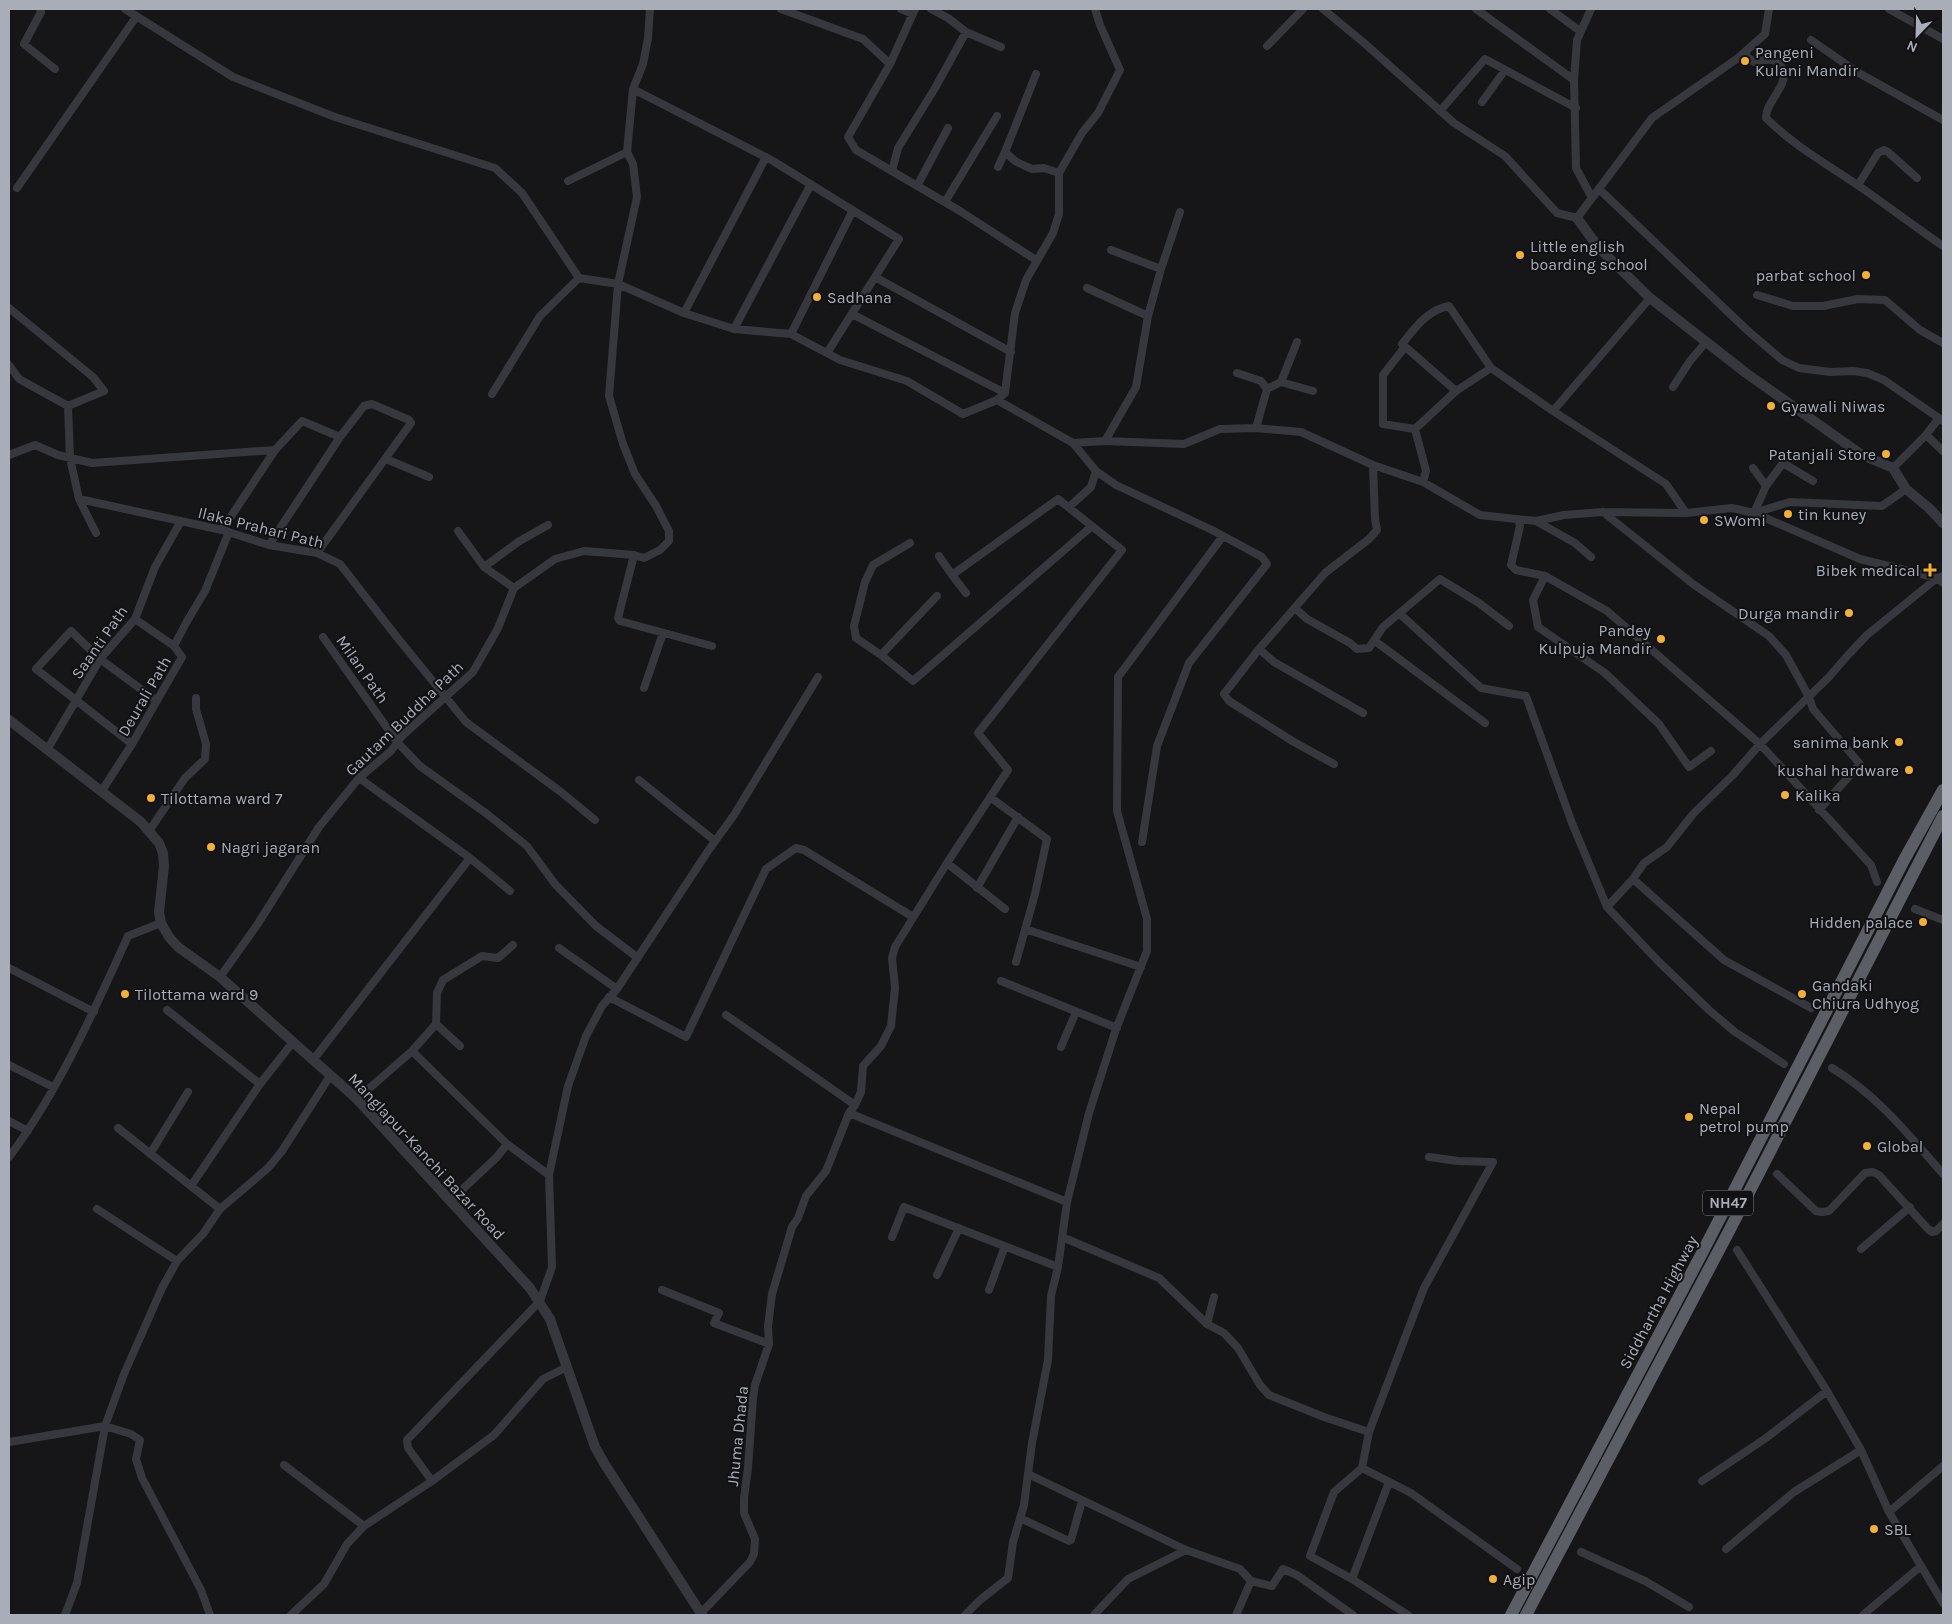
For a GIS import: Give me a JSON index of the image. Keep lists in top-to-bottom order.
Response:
{
  "streets": {
    "highway": ["NH47", "Siddhartha Highway"],
    "street": [
      "Ilaka Prahari Path",
      "Saanti Path",
      "Milan Path",
      "Deurali Path",
      "Gautam Buddha Path",
      "Manglapur-Kanchi Bazar Road",
      "Jhuma Dhada"
    ]
  },
  "crossings": [
    ["Ilaka Prahari Path", "Saanti Path"],
    ["Ilaka Prahari Path", "Deurali Path"],
    ["Ilaka Prahari Path", "Gautam Buddha Path"],
    ["Saanti Path", "Manglapur-Kanchi Bazar Road"],
    ["Milan Path", "Gautam Buddha Path"],
    ["Deurali Path", "Manglapur-Kanchi Bazar Road"],
    ["Gautam Buddha Path", "Manglapur-Kanchi Bazar Road"],
    ["Manglapur-Kanchi Bazar Road", "Jhuma Dhada"]
  ],
  "places": {
    "other": [
      "Pangeni Kulani Mandir",
      "Little english boarding school",
      "parbat school",
      "Sadhana",
      "Gyawali Niwas",
      "Patanjali Store",
      "tin kuney",
      "SWomi",
      "Durga mandir",
      "Pandey Kulpuja Mandir",
      "sanima bank",
      "kushal hardware",
      "Kalika",
      "Tilottama ward 7",
      "Nagri jagaran",
      "Hidden palace",
      "Tilottama ward 9",
      "Gandaki Chiura Udhyog",
      "Nepal petrol pump",
      "Global",
      "SBL",
      "Agip"
    ],
    "health": ["Bibek medical"]
  },
  "north": "bottom left"
}
